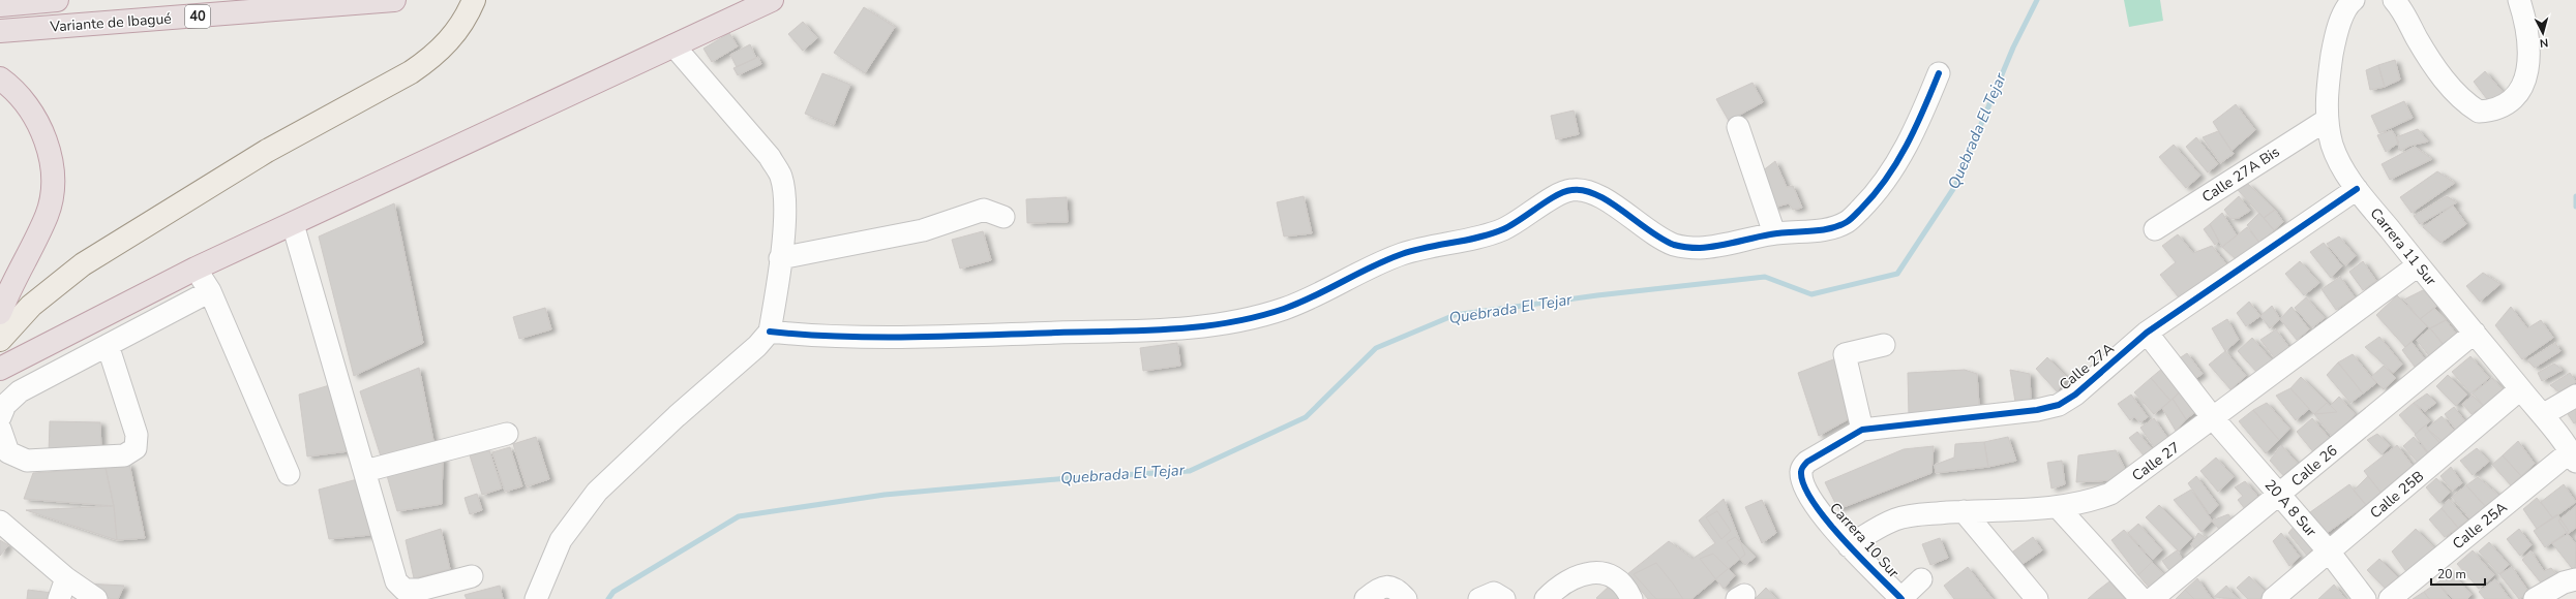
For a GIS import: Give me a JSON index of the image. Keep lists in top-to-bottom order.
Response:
{
  "streets": {
    "highway": ["40", "Variante de Ibagué"],
    "street": [
      "Calle 27A Bis",
      "Carrera 11 Sur",
      "Calle 27A",
      "Calle 27",
      "Calle 26",
      "Calle 25B",
      "20 A 8 Sur",
      "Calle 25A",
      "Carrera 10 Sur"
    ]
  },
  "crossings": [
    ["Calle 27A Bis", "Carrera 11 Sur"],
    ["Carrera 11 Sur", "Calle 27A"],
    ["Carrera 11 Sur", "Calle 27"],
    ["Carrera 11 Sur", "Calle 26"],
    ["Carrera 11 Sur", "Calle 25B"],
    ["Carrera 11 Sur", "Calle 25A"],
    ["Calle 27A", "20 A 8 Sur"],
    ["Calle 27A", "Carrera 10 Sur"],
    ["Calle 27", "20 A 8 Sur"],
    ["Calle 27", "Carrera 10 Sur"],
    ["Calle 26", "20 A 8 Sur"],
    ["Calle 25B", "20 A 8 Sur"]
  ],
  "water": ["Quebrada El Tejar"],
  "scale_bar": "20 m",
  "north": "bottom"
}
